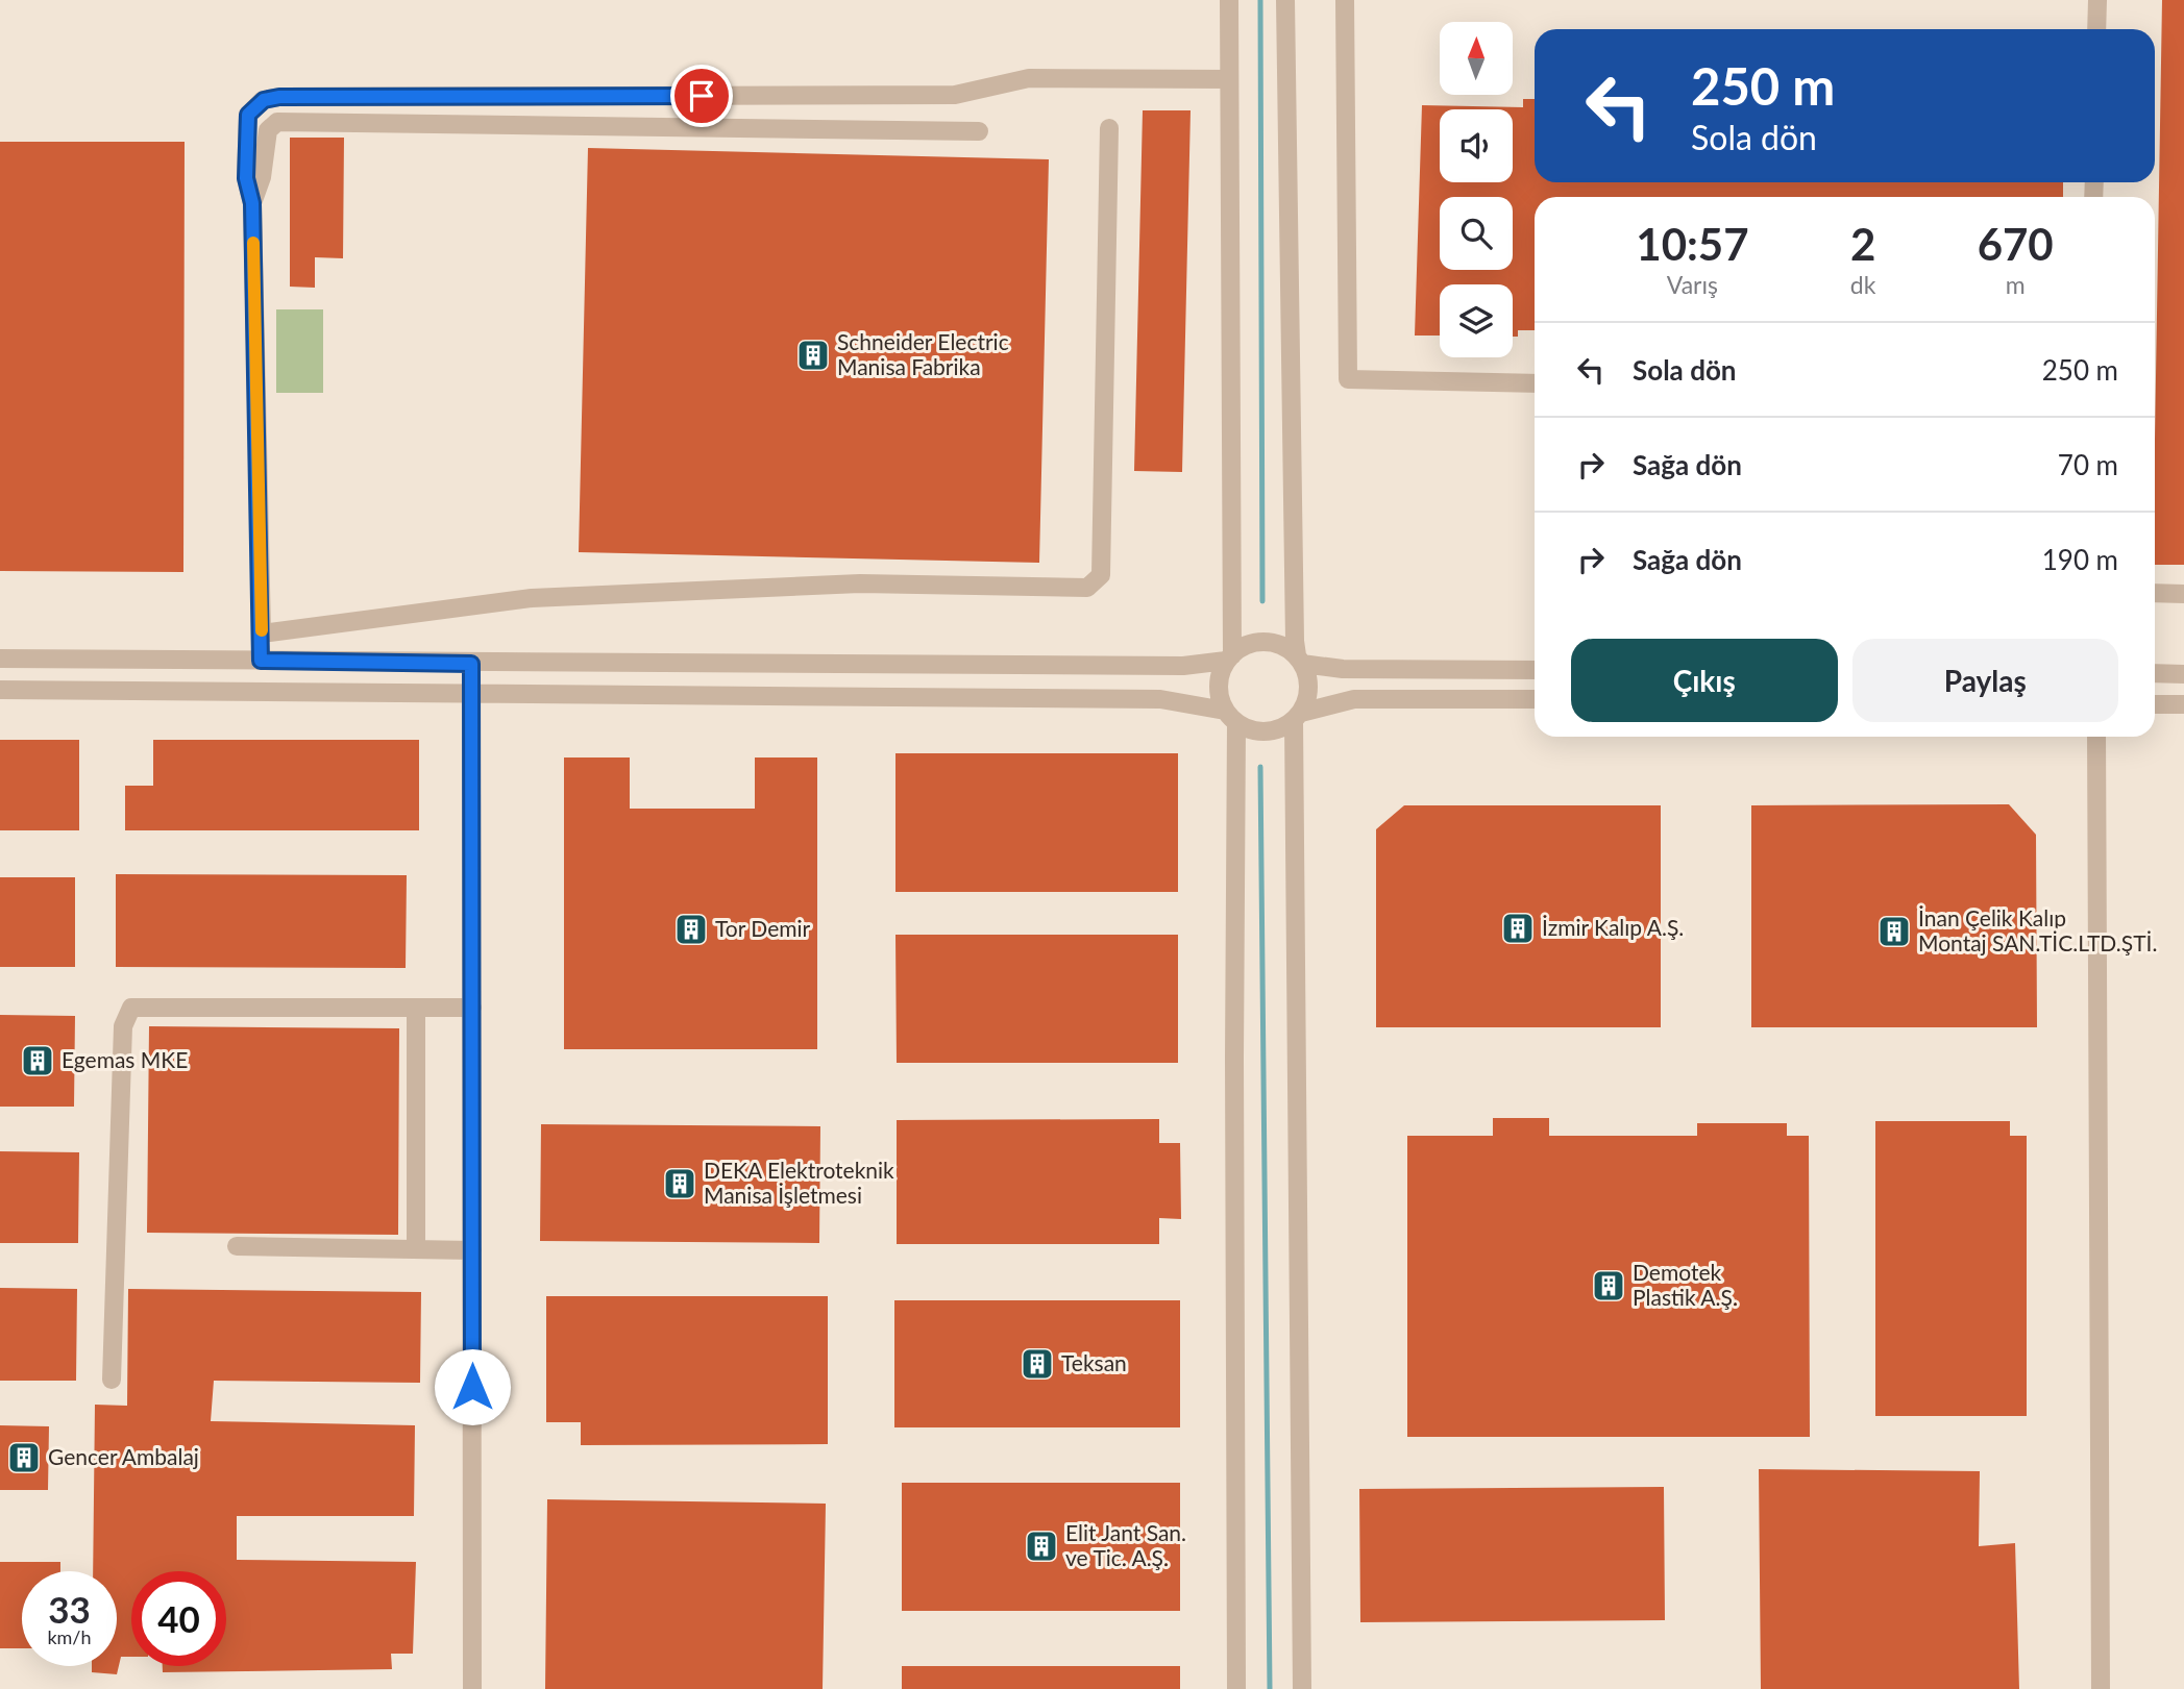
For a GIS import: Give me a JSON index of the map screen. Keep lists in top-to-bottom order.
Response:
{
  "places": {
    "building": [
      "Schneider Electric Manisa Fabrika",
      "İzmir Kalıp A.Ş.",
      "Tor Demir",
      "İnan Çelik Kalıp Montaj SAN.TİC.LTD.ŞTİ.",
      "Egemas MKE",
      "DEKA Elektroteknik Manisa İşletmesi",
      "Demotek Plastik A.Ş.",
      "Teksan",
      "Gencer Ambalaj",
      "Elit Jant San. ve Tic. A.Ş."
    ]
  },
  "north": "top",
  "page": {
    "turn": ["250 m", "Sola dön"],
    "eta": [
      "10:57",
      "Varış",
      "2",
      "dk",
      "670",
      "m"
    ],
    "list": [
      {
        "name": "Sola dön",
        "value": "250 m"
      },
      {
        "name": "Sağa dön",
        "value": "70 m"
      },
      {
        "name": "Sağa dön",
        "value": "190 m"
      }
    ],
    "buttons": ["Çıkış", "Paylaş"],
    "speed": "33 km/h",
    "limit": "40"
  }
}
